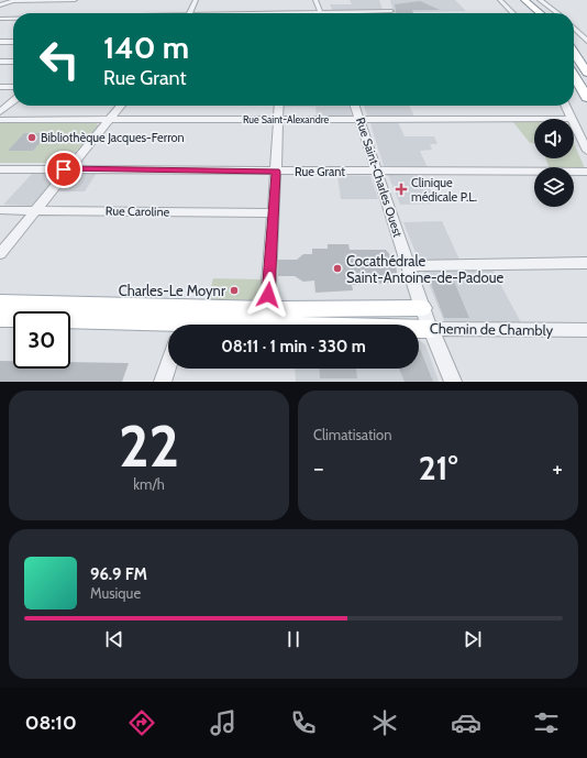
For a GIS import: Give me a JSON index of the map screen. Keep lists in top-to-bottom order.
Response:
{
  "streets": {
    "main road": ["Chemin de Chambly"],
    "street": [
      "Rue Saint-Alexandre",
      "Rue Grant",
      "Rue Saint-Charles Ouest",
      "Rue Caroline"
    ]
  },
  "crossings": [
    ["Rue Saint-Alexandre", "Rue Saint-Charles Ouest"],
    ["Rue Grant", "Rue Saint-Charles Ouest"],
    ["Rue Saint-Charles Ouest", "Chemin de Chambly"]
  ],
  "places": {
    "other": ["Bibliothèque Jacques-Ferron", "Cocathédrale Saint-Antoine-de-Padoue", "Charles-Le Moynr"],
    "health": ["Clinique médicale P.L."]
  },
  "page": {
    "turn": ["140 m", "Rue Grant"],
    "limit": "30",
    "trip": "08:11 · 1 min · 330 m",
    "tile": [
      ["22", "km/h"],
      "Climatisation"
    ],
    "heat": ["−", "21°", "+"],
    "song": ["96.9 FM", "Musique"],
    "tabs": "08:10"
  }
}
